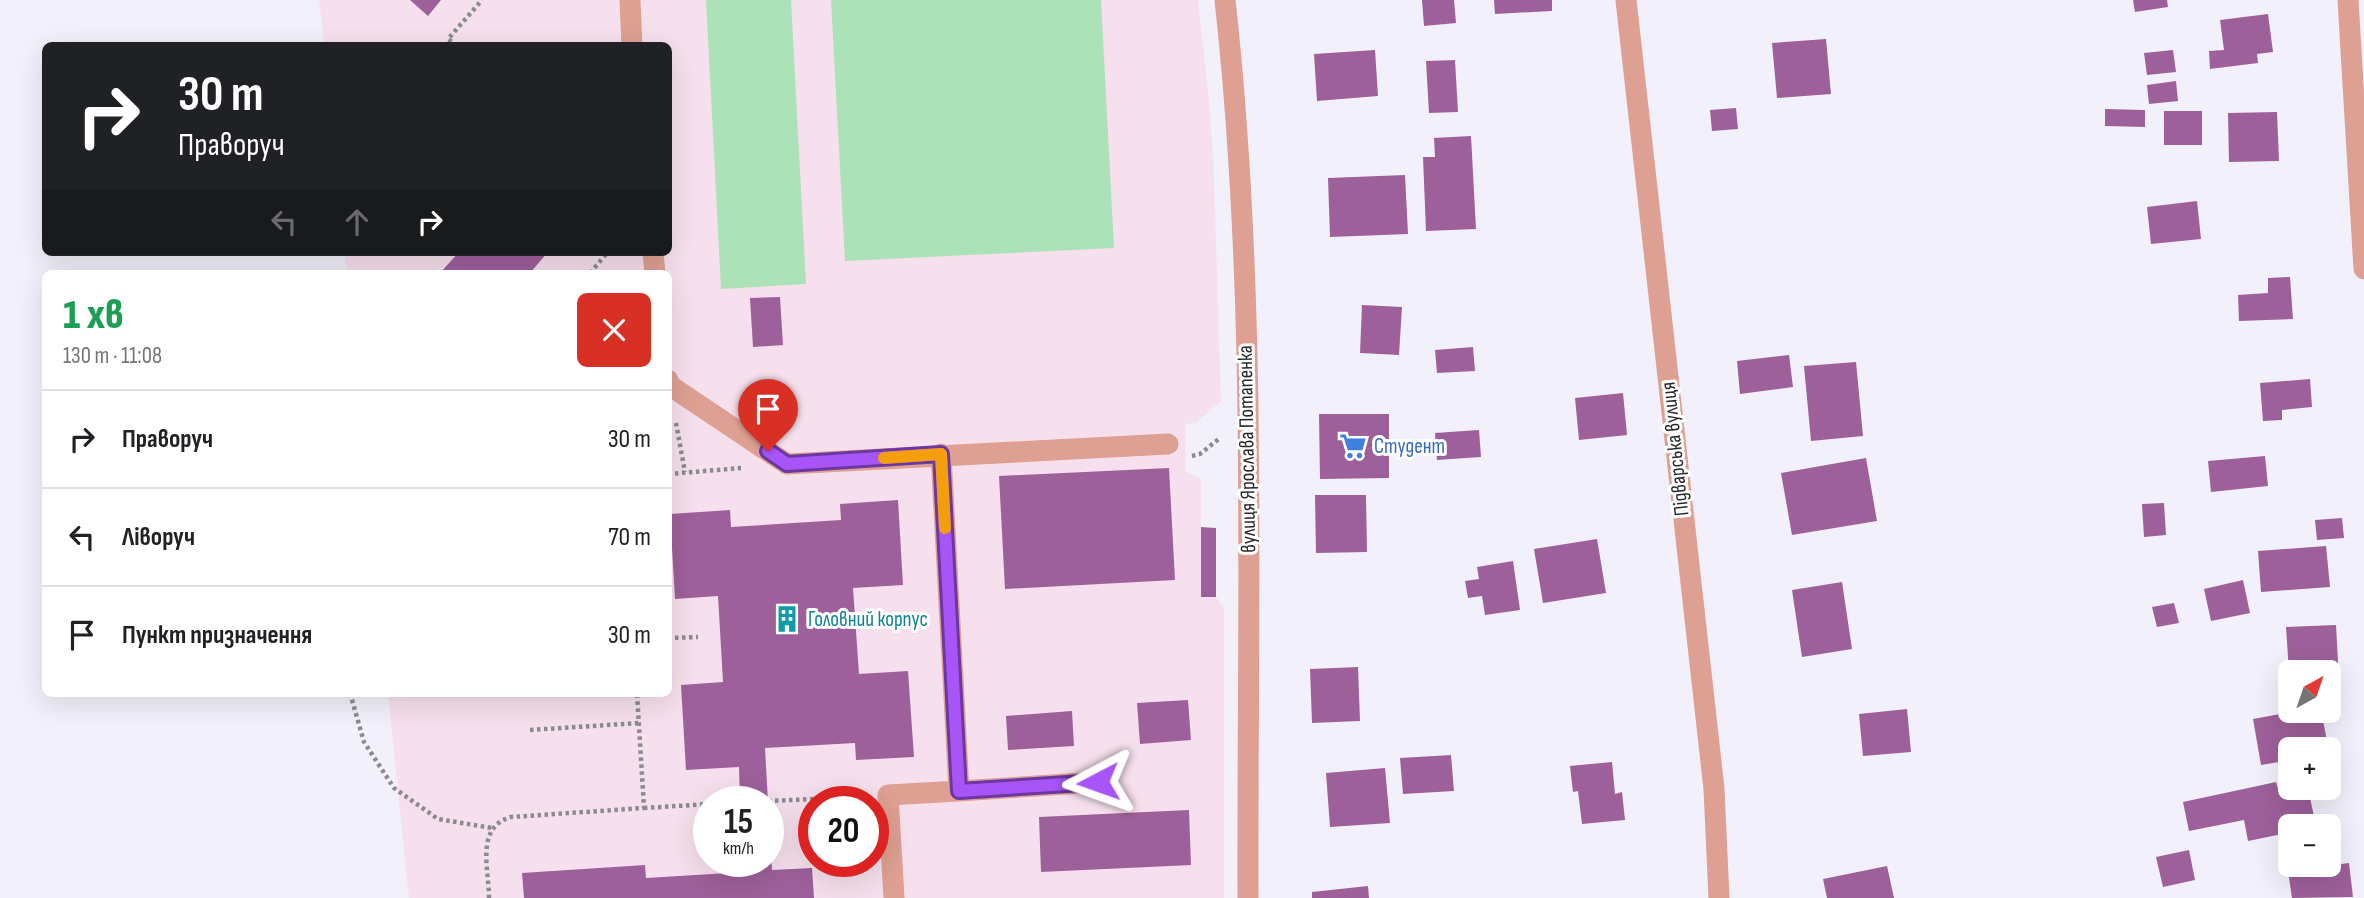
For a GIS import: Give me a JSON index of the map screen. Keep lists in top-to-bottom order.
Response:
{
  "streets": {
    "street": ["вулиця Ярослава Потапенка", "Підварська вулиця"]
  },
  "places": {
    "supermarket": ["Студент"],
    "building": ["Головний корпус"]
  },
  "north": "top right",
  "page": {
    "turn": ["30 m", "Праворуч"],
    "heading": ["1 хв", "130 m · 11:08"],
    "list": [
      {
        "name": "Праворуч",
        "value": "30 m"
      },
      {
        "name": "Ліворуч",
        "value": "70 m"
      },
      {
        "name": "Пункт призначення",
        "value": "30 m"
      }
    ],
    "map_buttons": ["+", "−"],
    "speed": "15 km/h",
    "limit": "20"
  }
}
